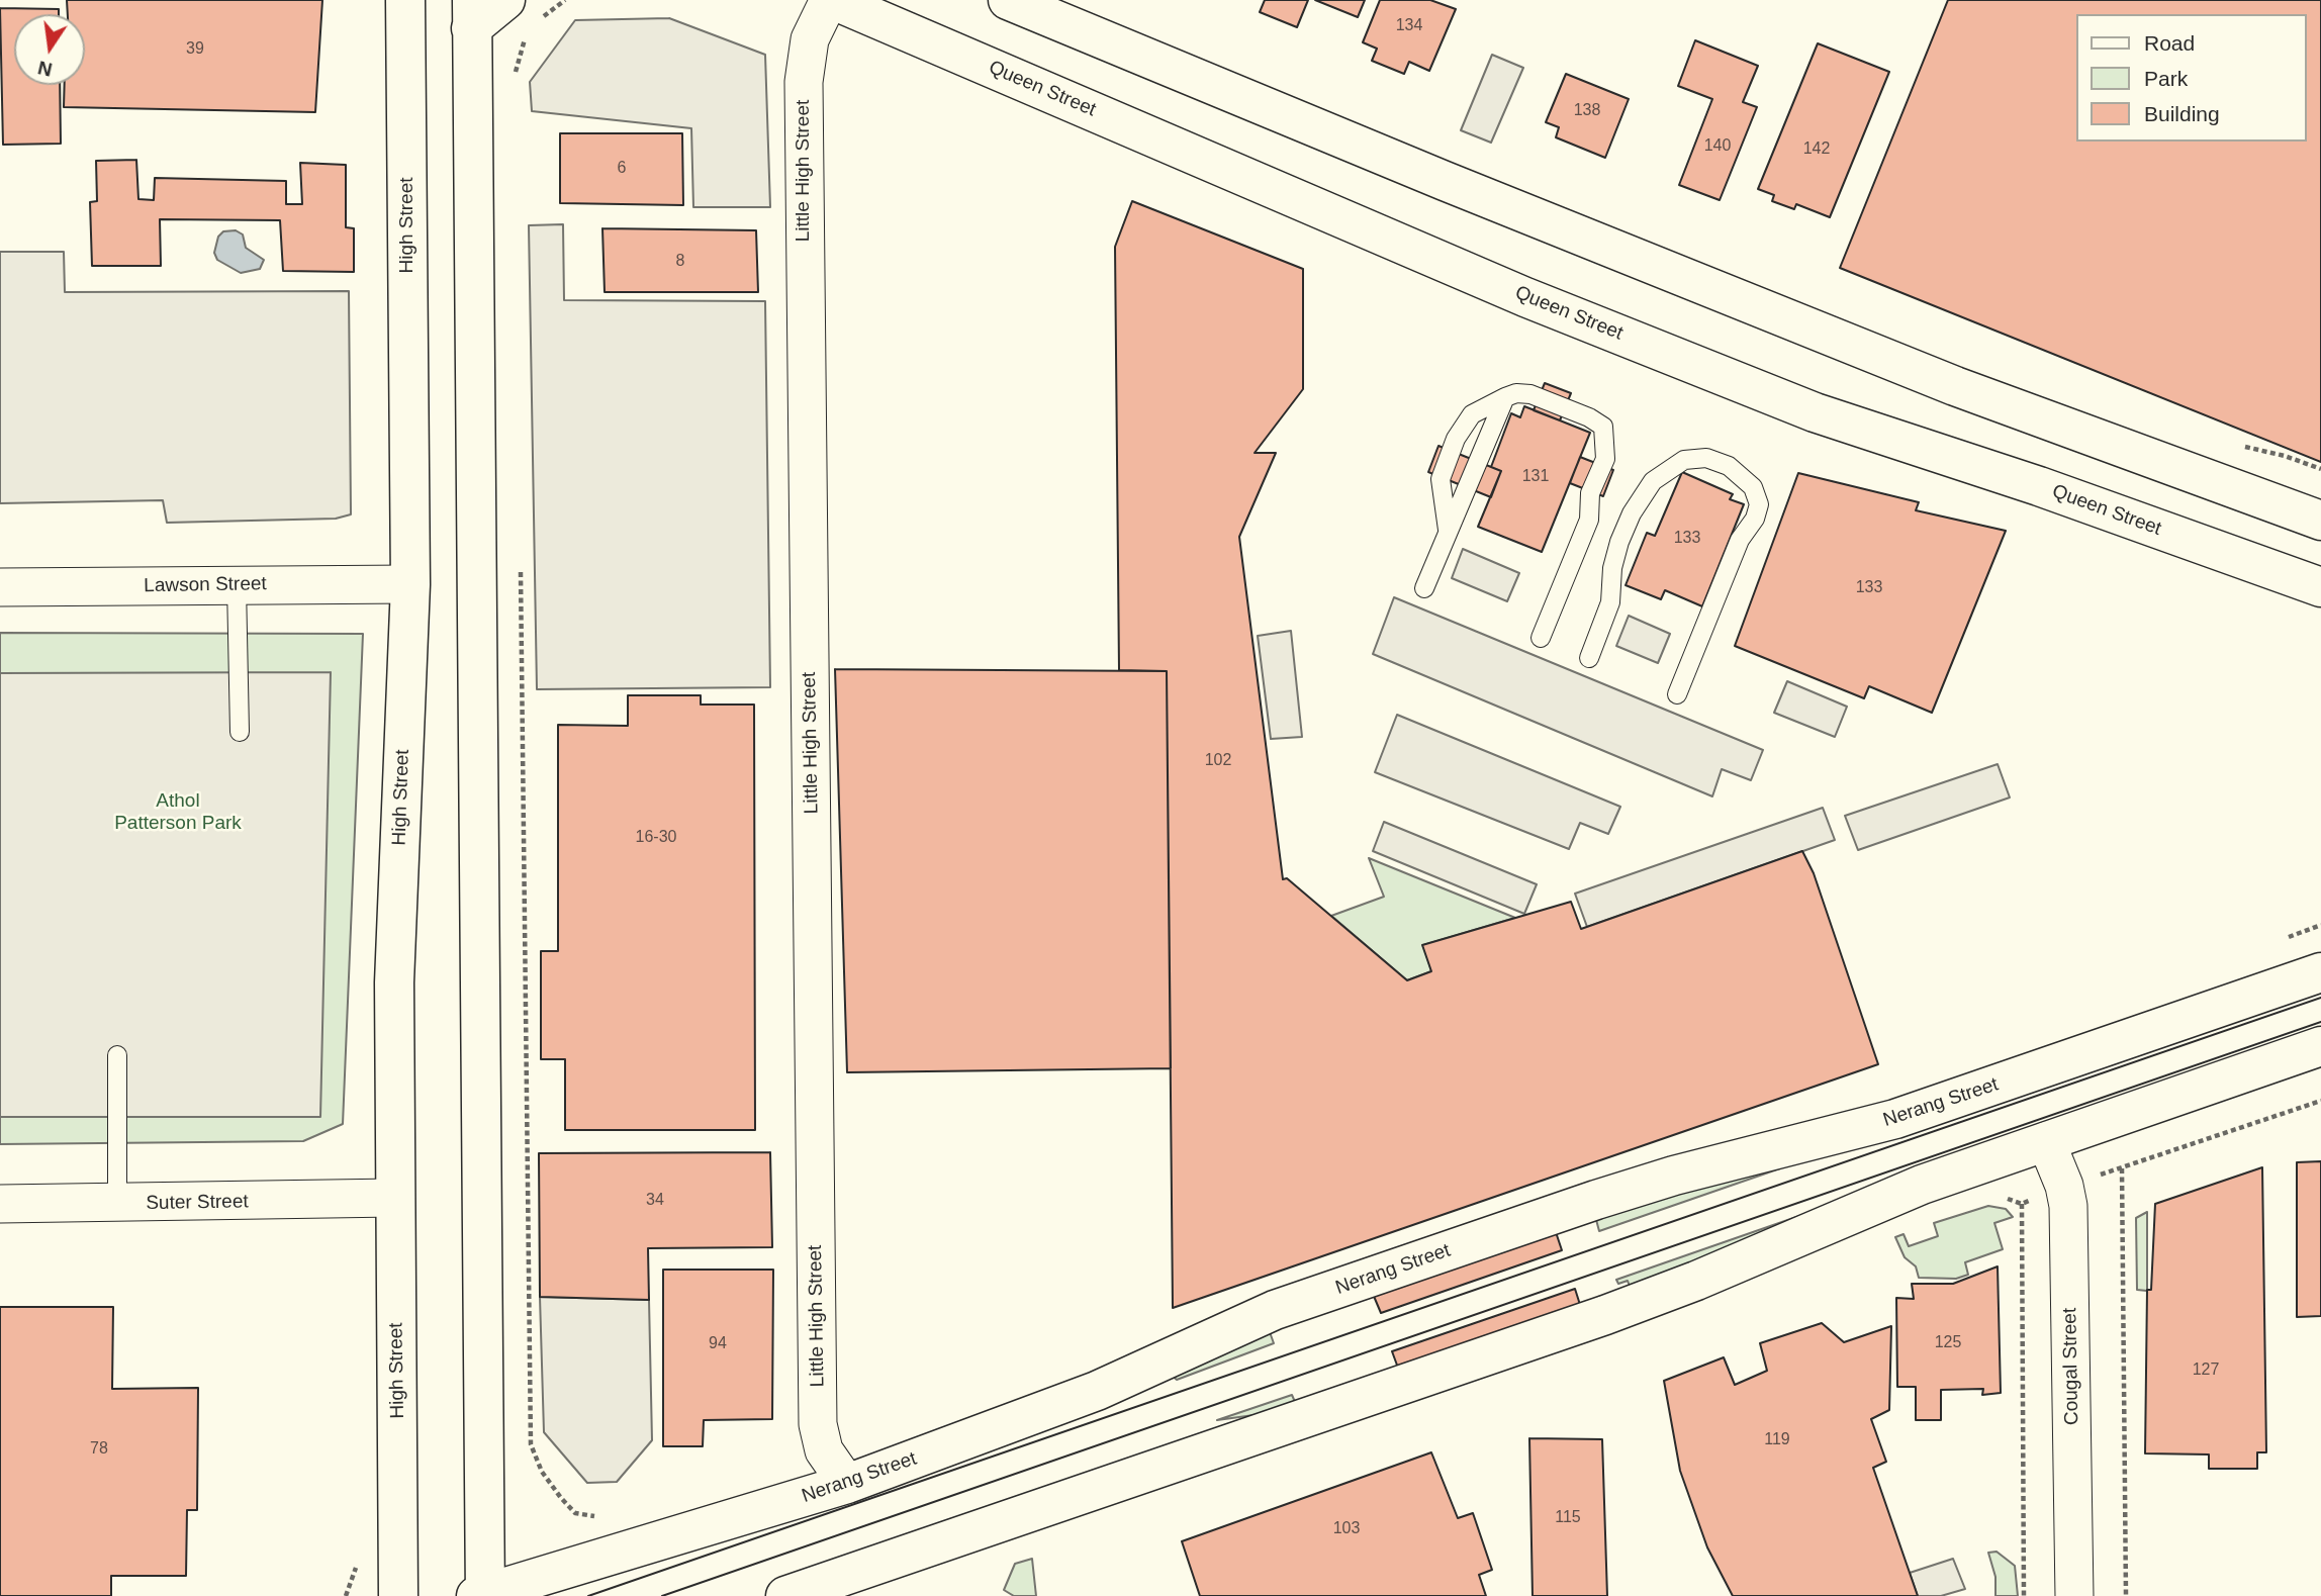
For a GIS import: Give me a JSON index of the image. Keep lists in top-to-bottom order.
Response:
{
  "streets": {
    "main road": ["Queen Street", "High Street", "Nerang Street"],
    "street": [
      "Little High Street",
      "Lawson Street",
      "Suter Street",
      "Cougal Street"
    ]
  },
  "crossings": [
    ["Queen Street", "Little High Street"],
    ["Little High Street", "Nerang Street"],
    ["High Street", "Lawson Street"],
    ["High Street", "Suter Street"]
  ],
  "parks": ["Athol Patterson Park"],
  "house_numbers": [
    "134",
    "39",
    "138",
    "140",
    "142",
    "6",
    "8",
    "131",
    "133",
    "133",
    "102",
    "16-30",
    "34",
    "125",
    "94",
    "127",
    "119",
    "78",
    "115",
    "103"
  ],
  "legend": ["Road", "Park", "Building"],
  "north": "bottom"
}
